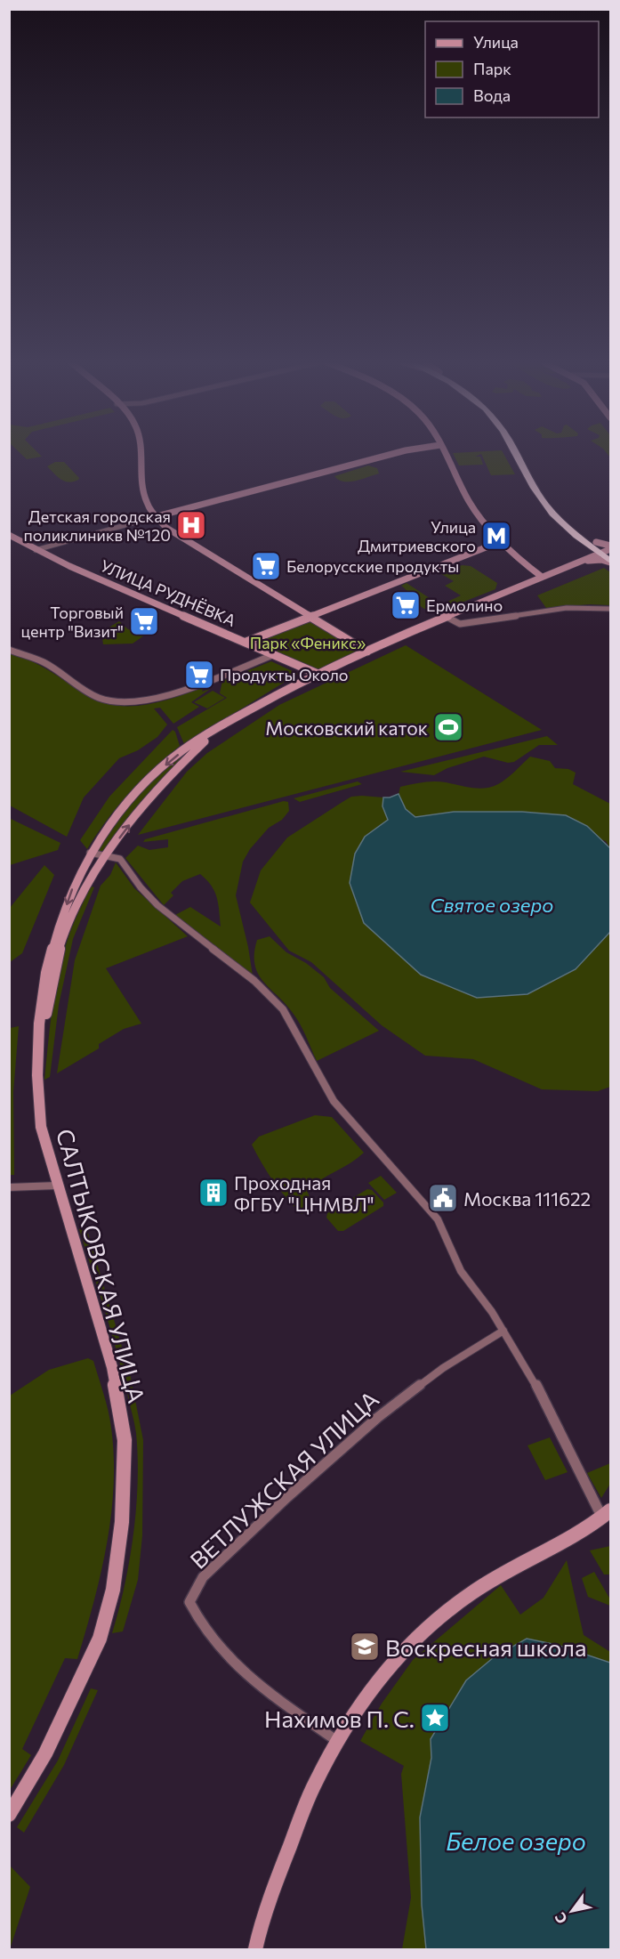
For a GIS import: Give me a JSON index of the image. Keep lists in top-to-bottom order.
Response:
{
  "streets": {
    "street": ["УЛИЦА РУДНЁВКА", "САЛТЫКОВСКАЯ УЛИЦА", "ВЕТЛУЖСКАЯ УЛИЦА"]
  },
  "crossings": [
    ["УЛИЦА РУДНЁВКА", "САЛТЫКОВСКАЯ УЛИЦА"]
  ],
  "water": ["Святое озеро", "Белое озеро"],
  "parks": ["Парк «Феникс»"],
  "places": {
    "hospital": ["Детская городская поликлиникв №120"],
    "metro station": ["Улица Дмитриевского"],
    "supermarket": [
      "Белорусские продукты",
      "Ермолино",
      "Торговый центр \"Визит\"",
      "Продукты Около"
    ],
    "sports": ["Московский каток"],
    "building": ["Проходная ФГБУ \"ЦНМВЛ\""],
    "public building": ["Москва 111622"],
    "school or university": ["Воскресная школа"],
    "place": ["Нахимов П. С."]
  },
  "legend": ["Улица", "Парк", "Вода"],
  "north": "bottom left"
}
